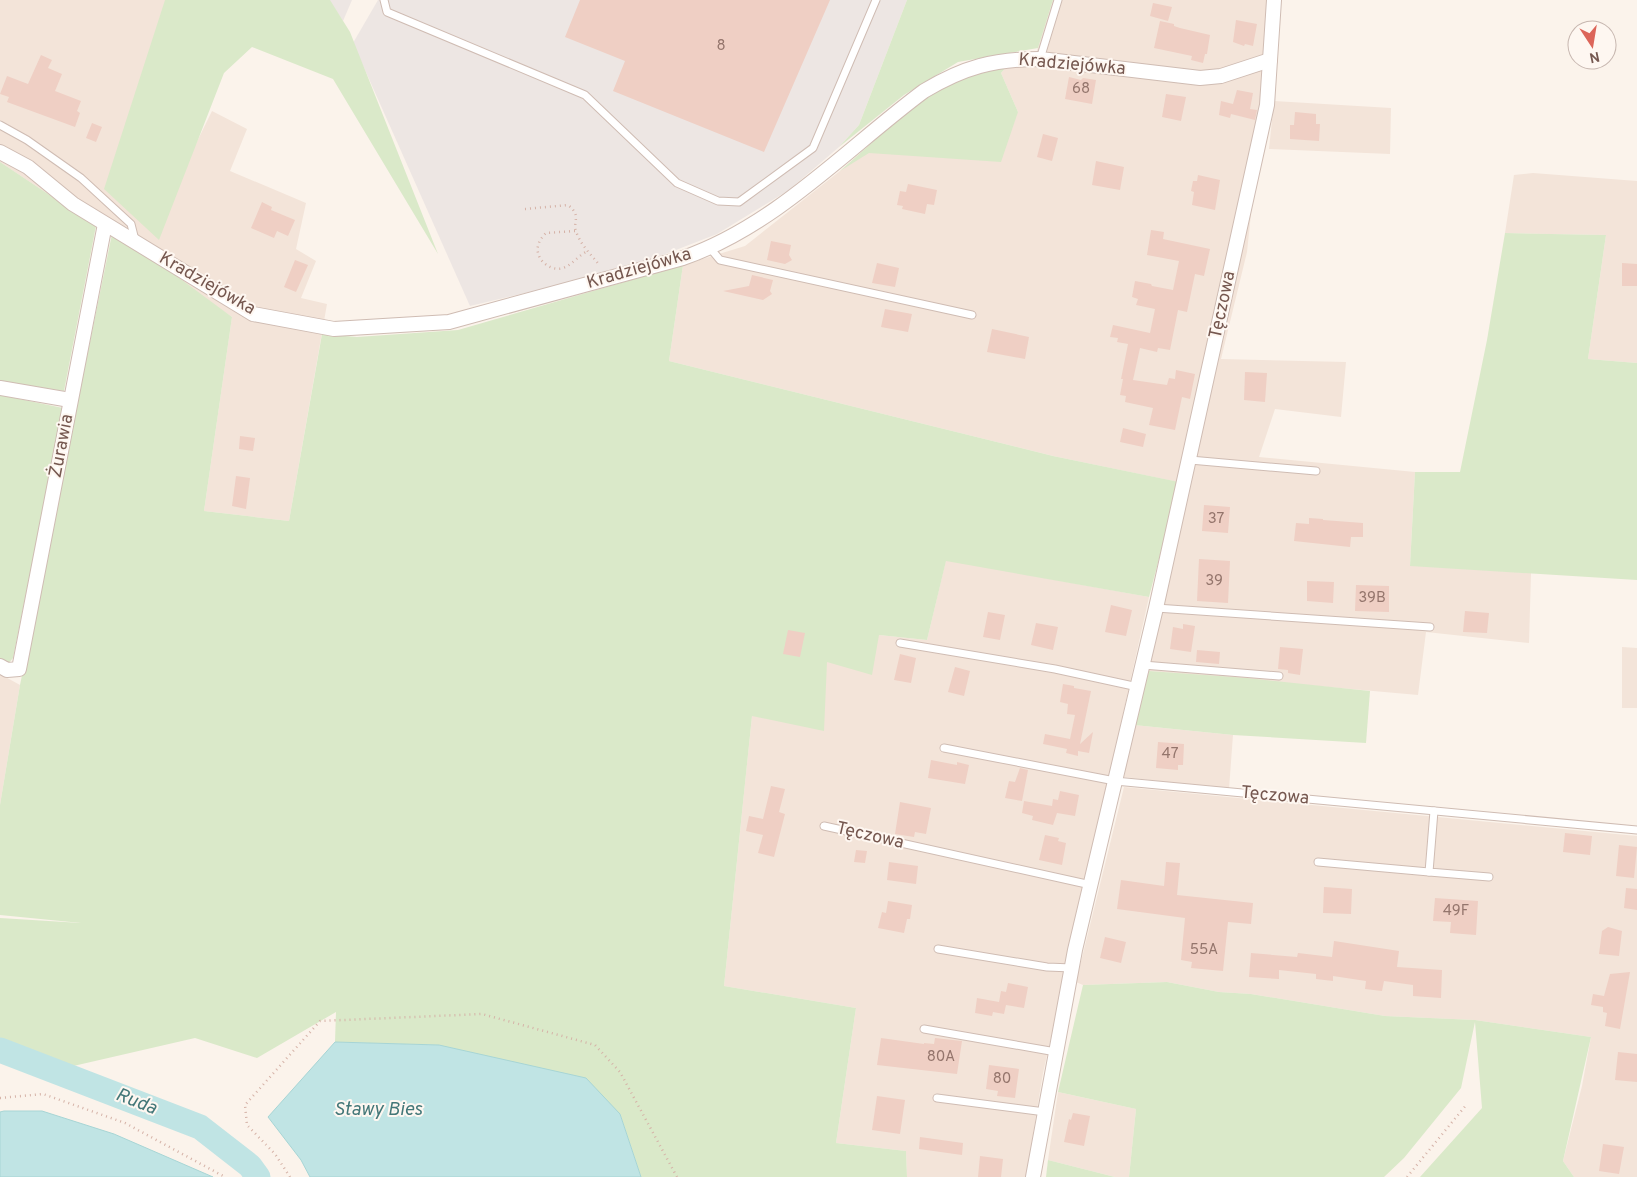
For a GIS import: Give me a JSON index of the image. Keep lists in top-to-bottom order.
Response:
{
  "streets": {
    "street": ["Kradziejówka", "Tęczowa", "Żurawia"]
  },
  "crossings": [
    ["Kradziejówka", "Tęczowa"],
    ["Kradziejówka", "Żurawia"]
  ],
  "water": ["Ruda", "Stawy Bies"],
  "house_numbers": [
    "8",
    "68",
    "37",
    "39",
    "39B",
    "47",
    "49F",
    "55A",
    "80A",
    "80"
  ],
  "north": "bottom"
}
